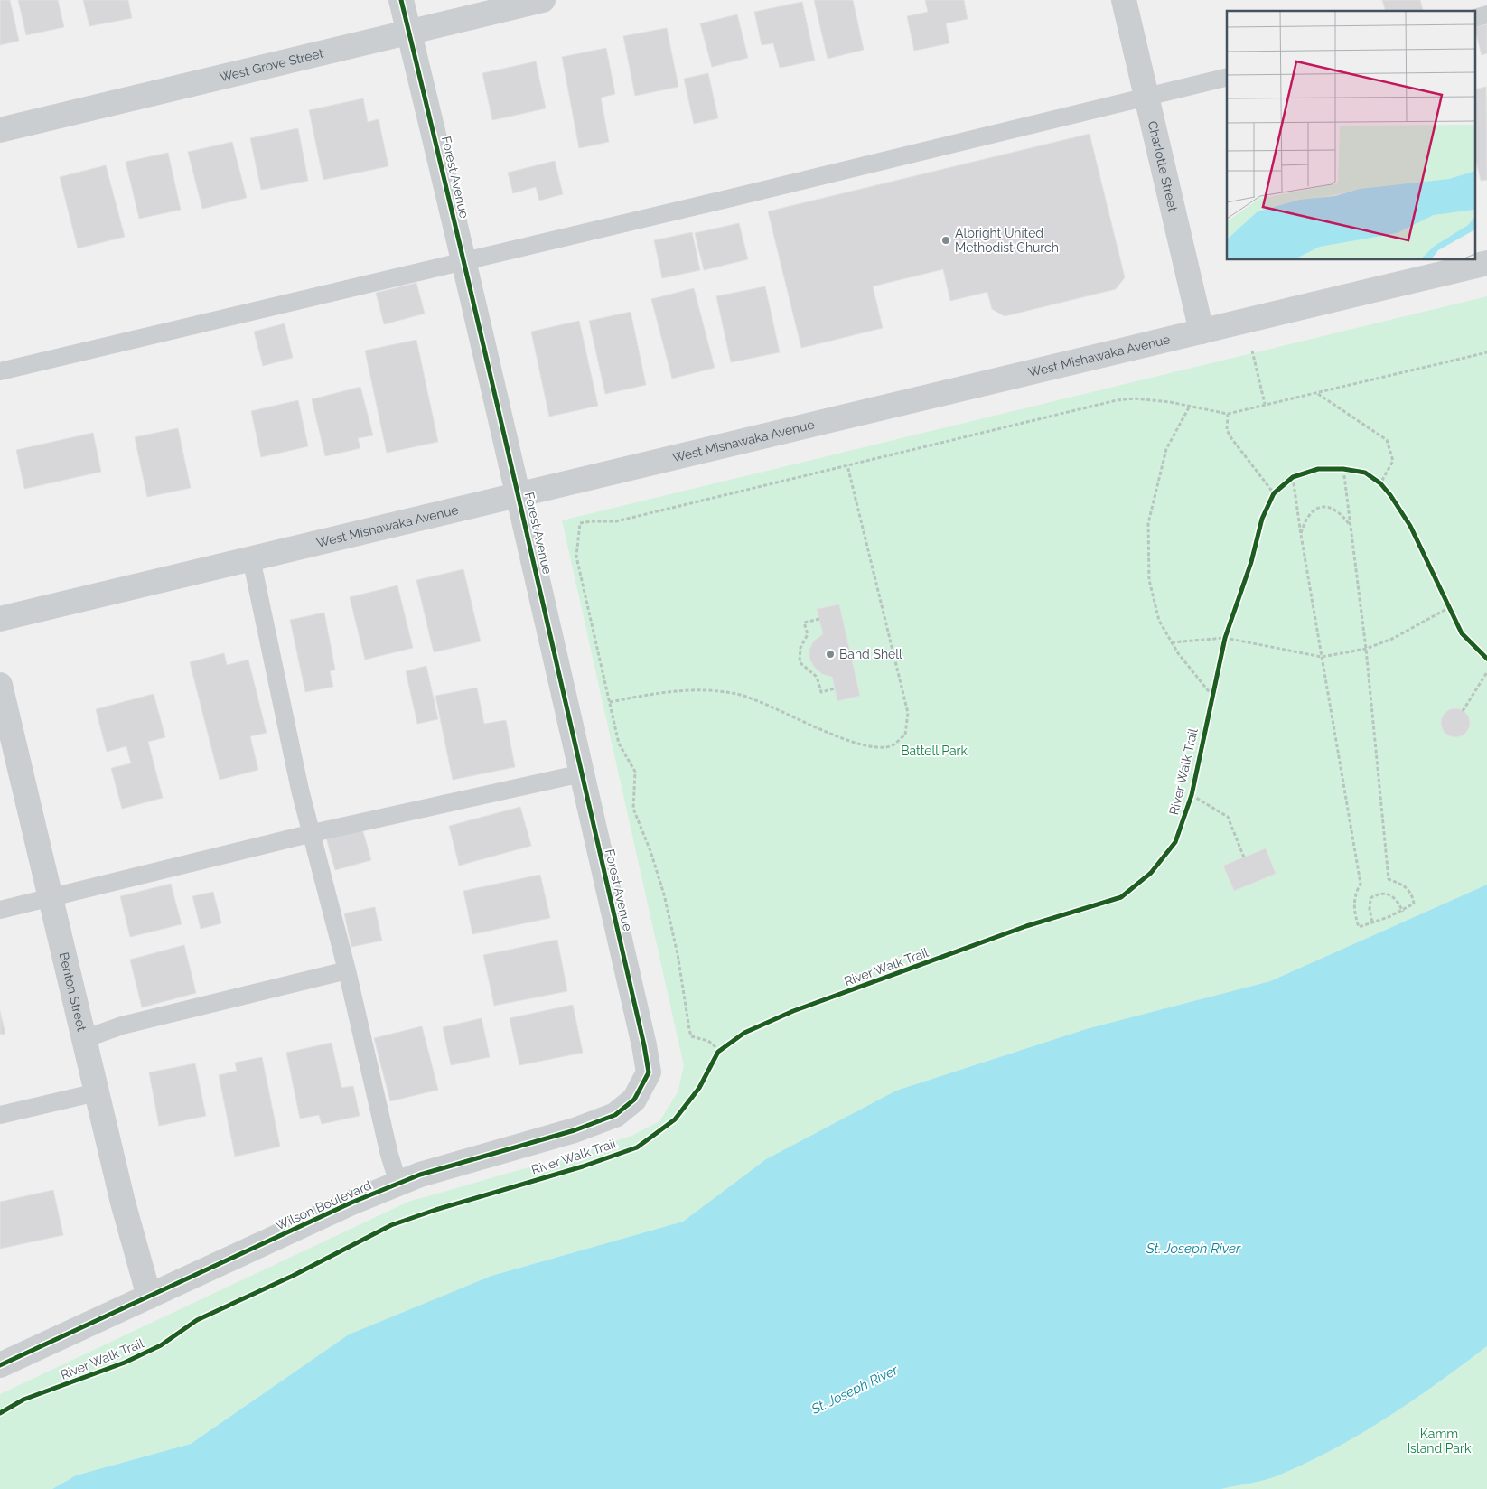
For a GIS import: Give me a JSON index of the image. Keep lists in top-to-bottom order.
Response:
{
  "streets": {
    "main road": ["West Mishawaka Avenue"],
    "street": [
      "West Grove Street",
      "Charlotte Street",
      "Forest Avenue",
      "Benton Street",
      "Wilson Boulevard"
    ],
    "cycle path": ["River Walk Trail"]
  },
  "crossings": [
    ["West Grove Street", "Forest Avenue"],
    ["Charlotte Street", "West Mishawaka Avenue"],
    ["Forest Avenue", "West Mishawaka Avenue"],
    ["Forest Avenue", "Wilson Boulevard"],
    ["Benton Street", "Wilson Boulevard"]
  ],
  "water": ["St. Joseph River"],
  "parks": ["Battell Park", "Kamm Island Park"],
  "places": ["Albright United Methodist Church", "Band Shell"]
}
